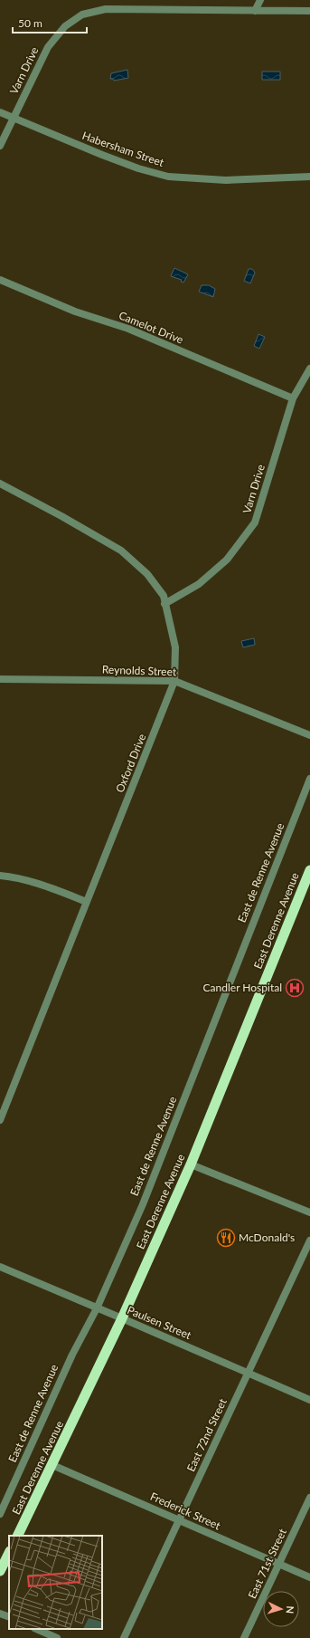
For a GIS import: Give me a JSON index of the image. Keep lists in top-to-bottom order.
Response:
{
  "streets": {
    "highway": ["East Derenne Avenue"],
    "street": [
      "Varn Drive",
      "Habersham Street",
      "Camelot Drive",
      "Reynolds Street",
      "Oxford Drive",
      "East de Renne Avenue",
      "Paulsen Street",
      "East 72nd Street",
      "Frederick Street",
      "East 71st Street"
    ]
  },
  "crossings": [
    ["Varn Drive", "Habersham Street"],
    ["Varn Drive", "Camelot Drive"],
    ["Varn Drive", "Oxford Drive"],
    ["Reynolds Street", "Oxford Drive"],
    ["East de Renne Avenue", "Paulsen Street"],
    ["East Derenne Avenue", "Paulsen Street"],
    ["East Derenne Avenue", "Frederick Street"],
    ["Paulsen Street", "East 72nd Street"],
    ["East 72nd Street", "Frederick Street"],
    ["Frederick Street", "East 71st Street"]
  ],
  "places": {
    "hospital": ["Candler Hospital"],
    "restaurant": ["McDonald's"]
  },
  "scale_bar": "50 m",
  "north": "right"
}
